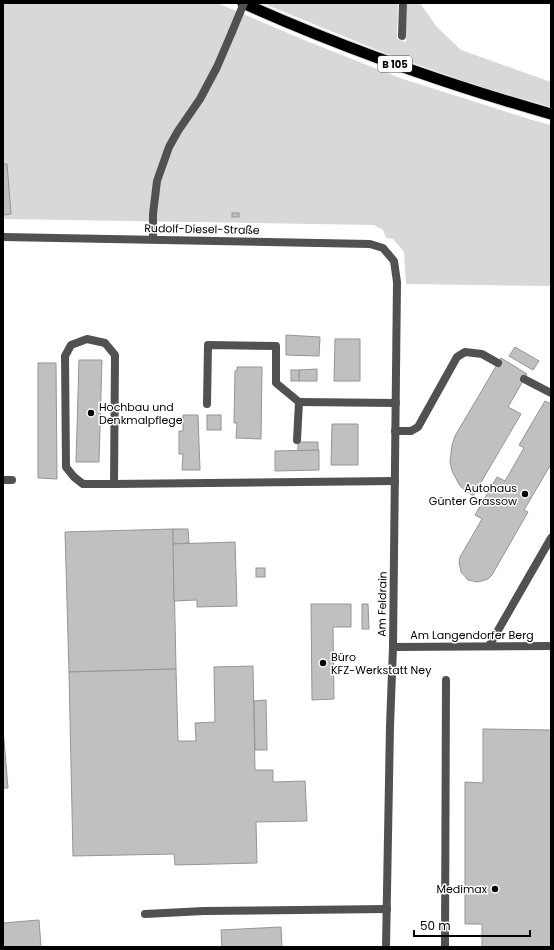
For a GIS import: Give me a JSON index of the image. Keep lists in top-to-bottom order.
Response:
{
  "streets": {
    "highway": ["B 105"],
    "street": ["Rudolf-Diesel-Straße", "Am Feldrain", "Am Langendorfer Berg"]
  },
  "crossings": [
    ["Rudolf-Diesel-Straße", "Am Feldrain"],
    ["Am Feldrain", "Am Langendorfer Berg"]
  ],
  "places": [
    "Hochbau und Denkmalpflege",
    "Autohaus Günter Grassow",
    "Büro KFZ-Werkstatt Ney",
    "Medimax"
  ],
  "scale_bar": "50 m"
}
